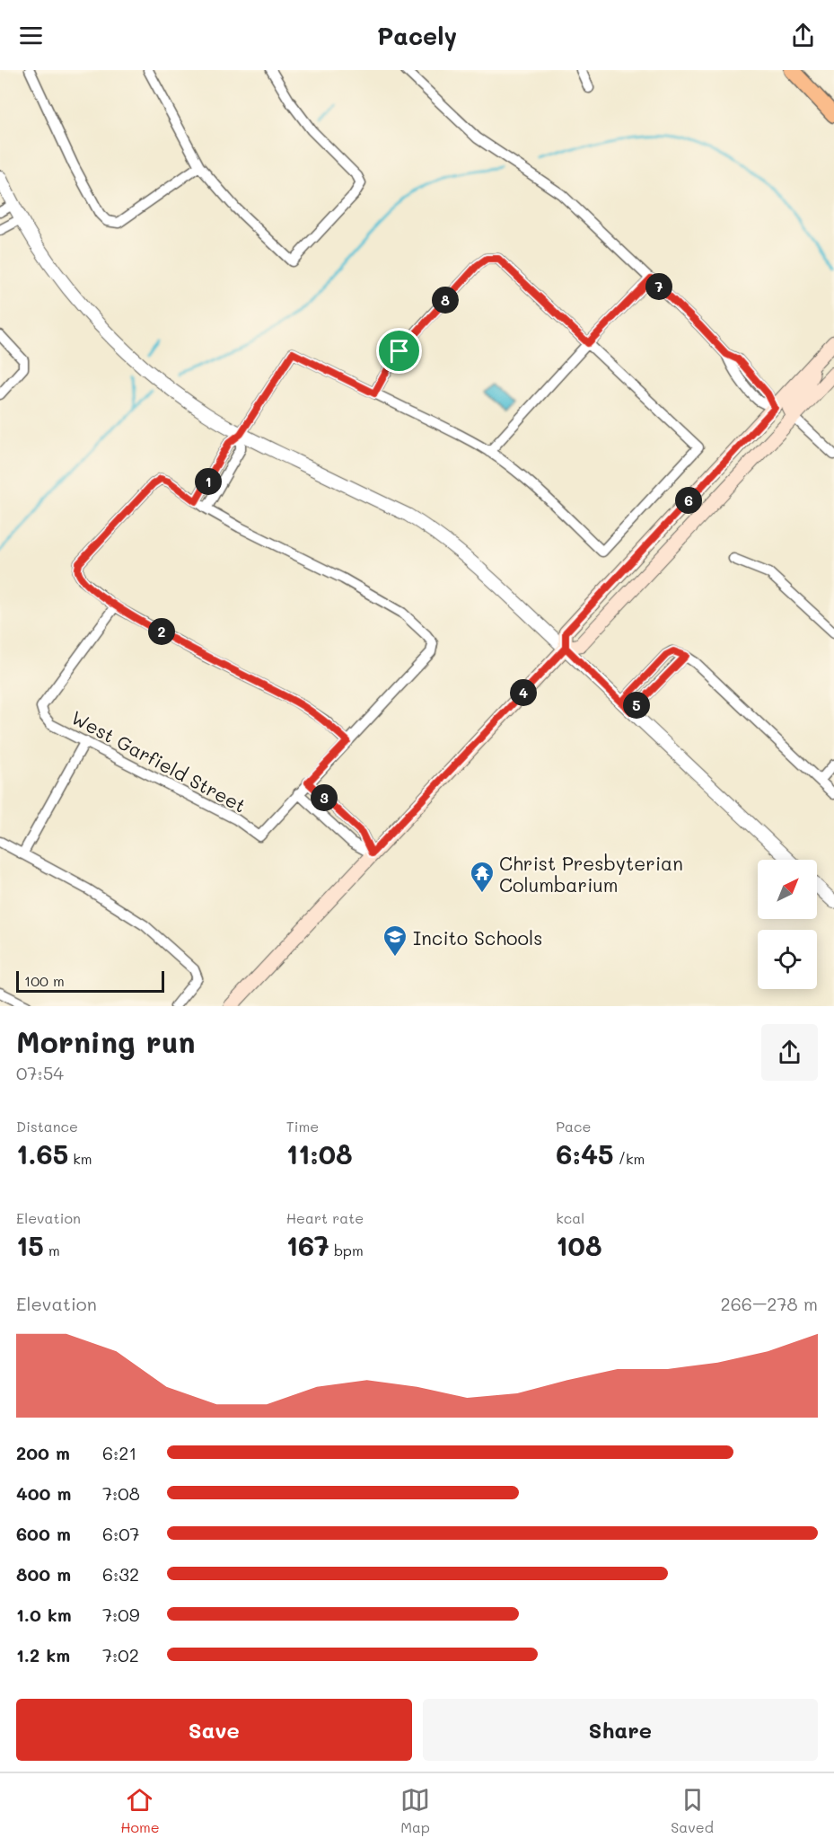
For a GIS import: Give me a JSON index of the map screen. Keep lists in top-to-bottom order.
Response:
{
  "streets": {
    "street": ["West Garfield Street"]
  },
  "places": {
    "temple": ["Christ Presbyterian Columbarium"],
    "school or university": ["Incito Schools"]
  },
  "scale_bar": "100 m",
  "north": "top right",
  "page": {
    "header": "Pacely",
    "pins": [
      "7",
      "8",
      "1",
      "6",
      "2",
      "4",
      "5",
      "3"
    ],
    "scale": "100 m",
    "heading": ["Morning run", "07:54"],
    "stats": [
      ["Distance", "1.65 km"],
      ["Time", "11:08"],
      ["Pace", "6:45 /km"],
      ["Elevation", "15 m"],
      ["Heart rate", "167 bpm"],
      ["kcal", "108"]
    ],
    "chart": ["Elevation", "266–278 m"],
    "list": [
      {
        "name": "200 m",
        "note": "6:21"
      },
      {
        "name": "400 m",
        "note": "7:08"
      },
      {
        "name": "600 m",
        "note": "6:07"
      },
      {
        "name": "800 m",
        "note": "6:32"
      },
      {
        "name": "1.0 km",
        "note": "7:09"
      },
      {
        "name": "1.2 km",
        "note": "7:02"
      }
    ],
    "buttons": ["Save", "Share"],
    "tabs": ["Home", "Map", "Saved"]
  }
}
